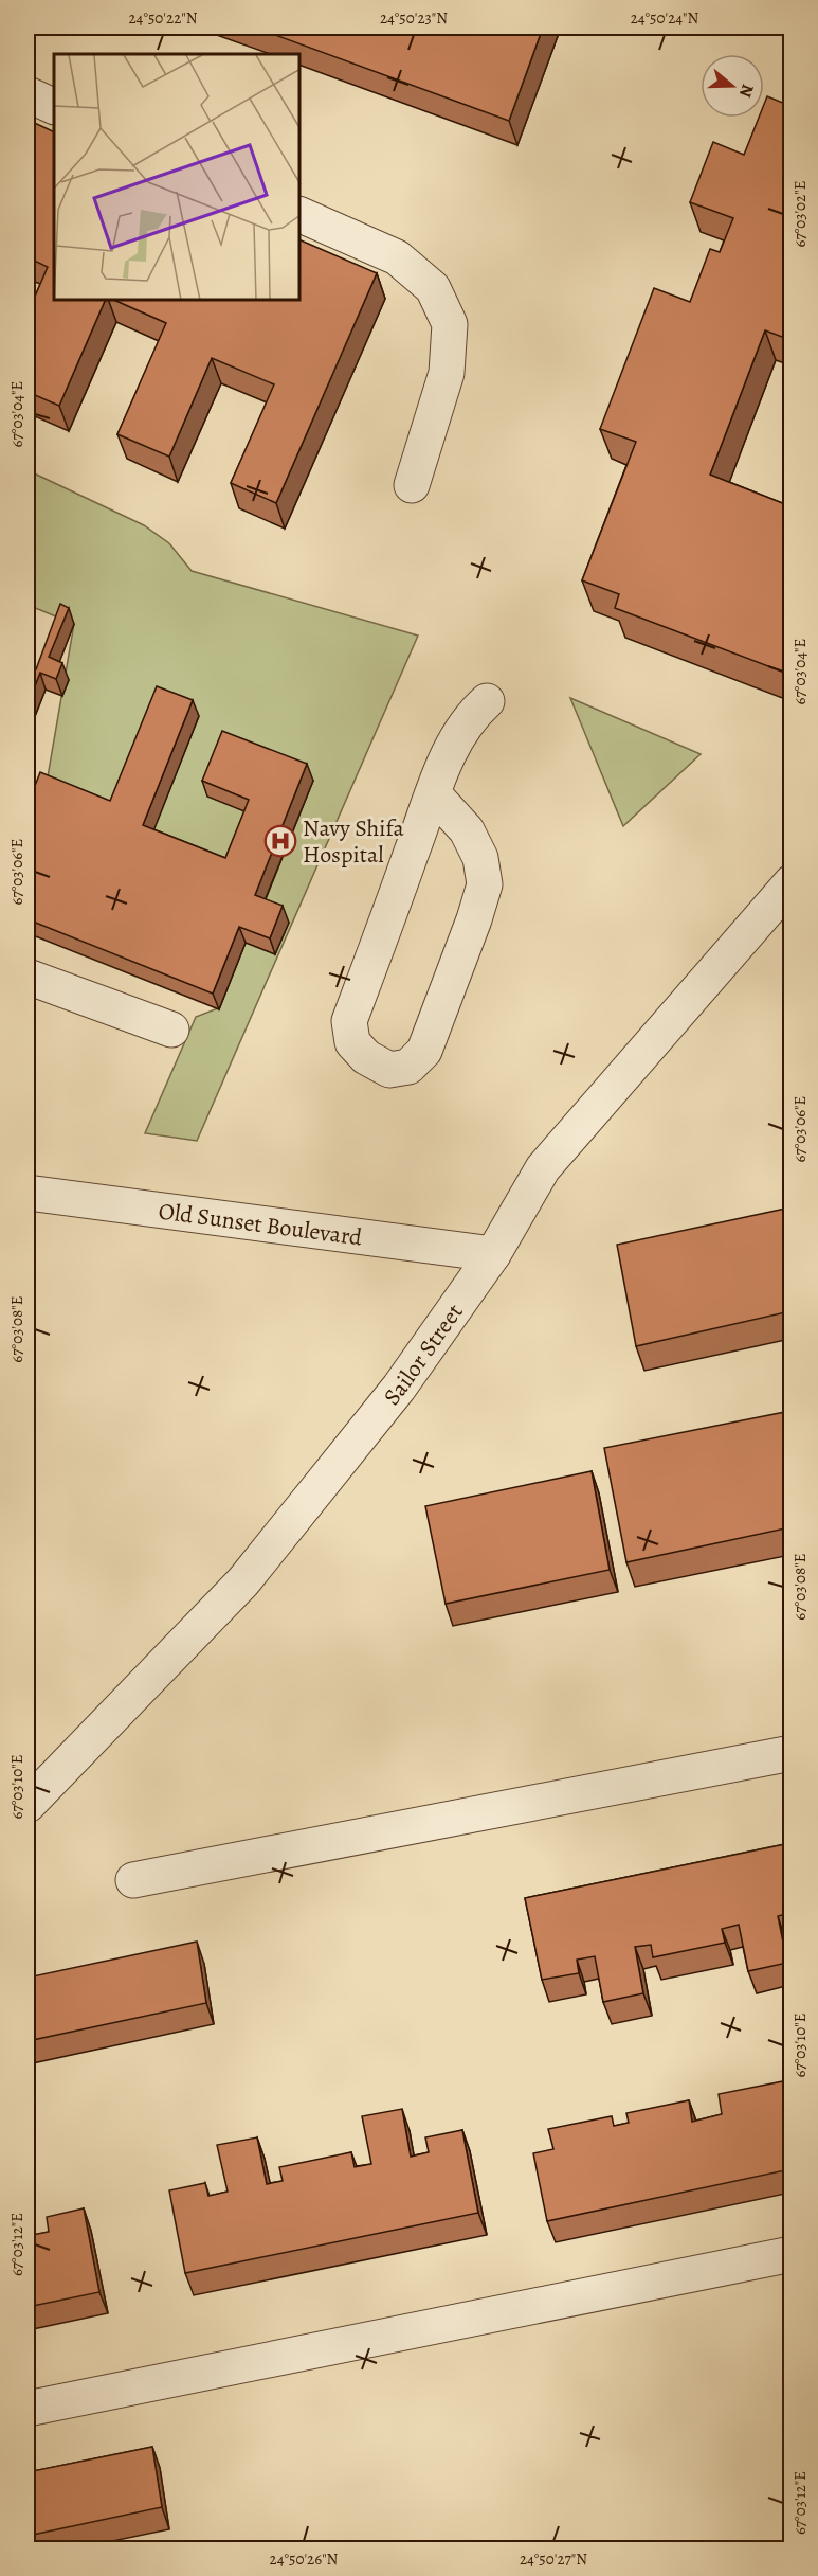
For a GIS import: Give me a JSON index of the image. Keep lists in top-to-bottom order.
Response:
{
  "streets": {
    "street": ["Old Sunset Boulevard", "Sailor Street"]
  },
  "crossings": [
    ["Old Sunset Boulevard", "Sailor Street"]
  ],
  "places": {
    "hospital": ["Navy Shifa Hospital"]
  },
  "north": "right",
  "coordinates": [
    "24°50'22\"N",
    "24°50'23\"N",
    "24°50'24\"N",
    "67°03'02\"E",
    "67°03'04\"E",
    "67°03'06\"E",
    "67°03'08\"E",
    "67°03'10\"E",
    "67°03'12\"E",
    "24°50'26\"N",
    "24°50'27\"N"
  ]
}
